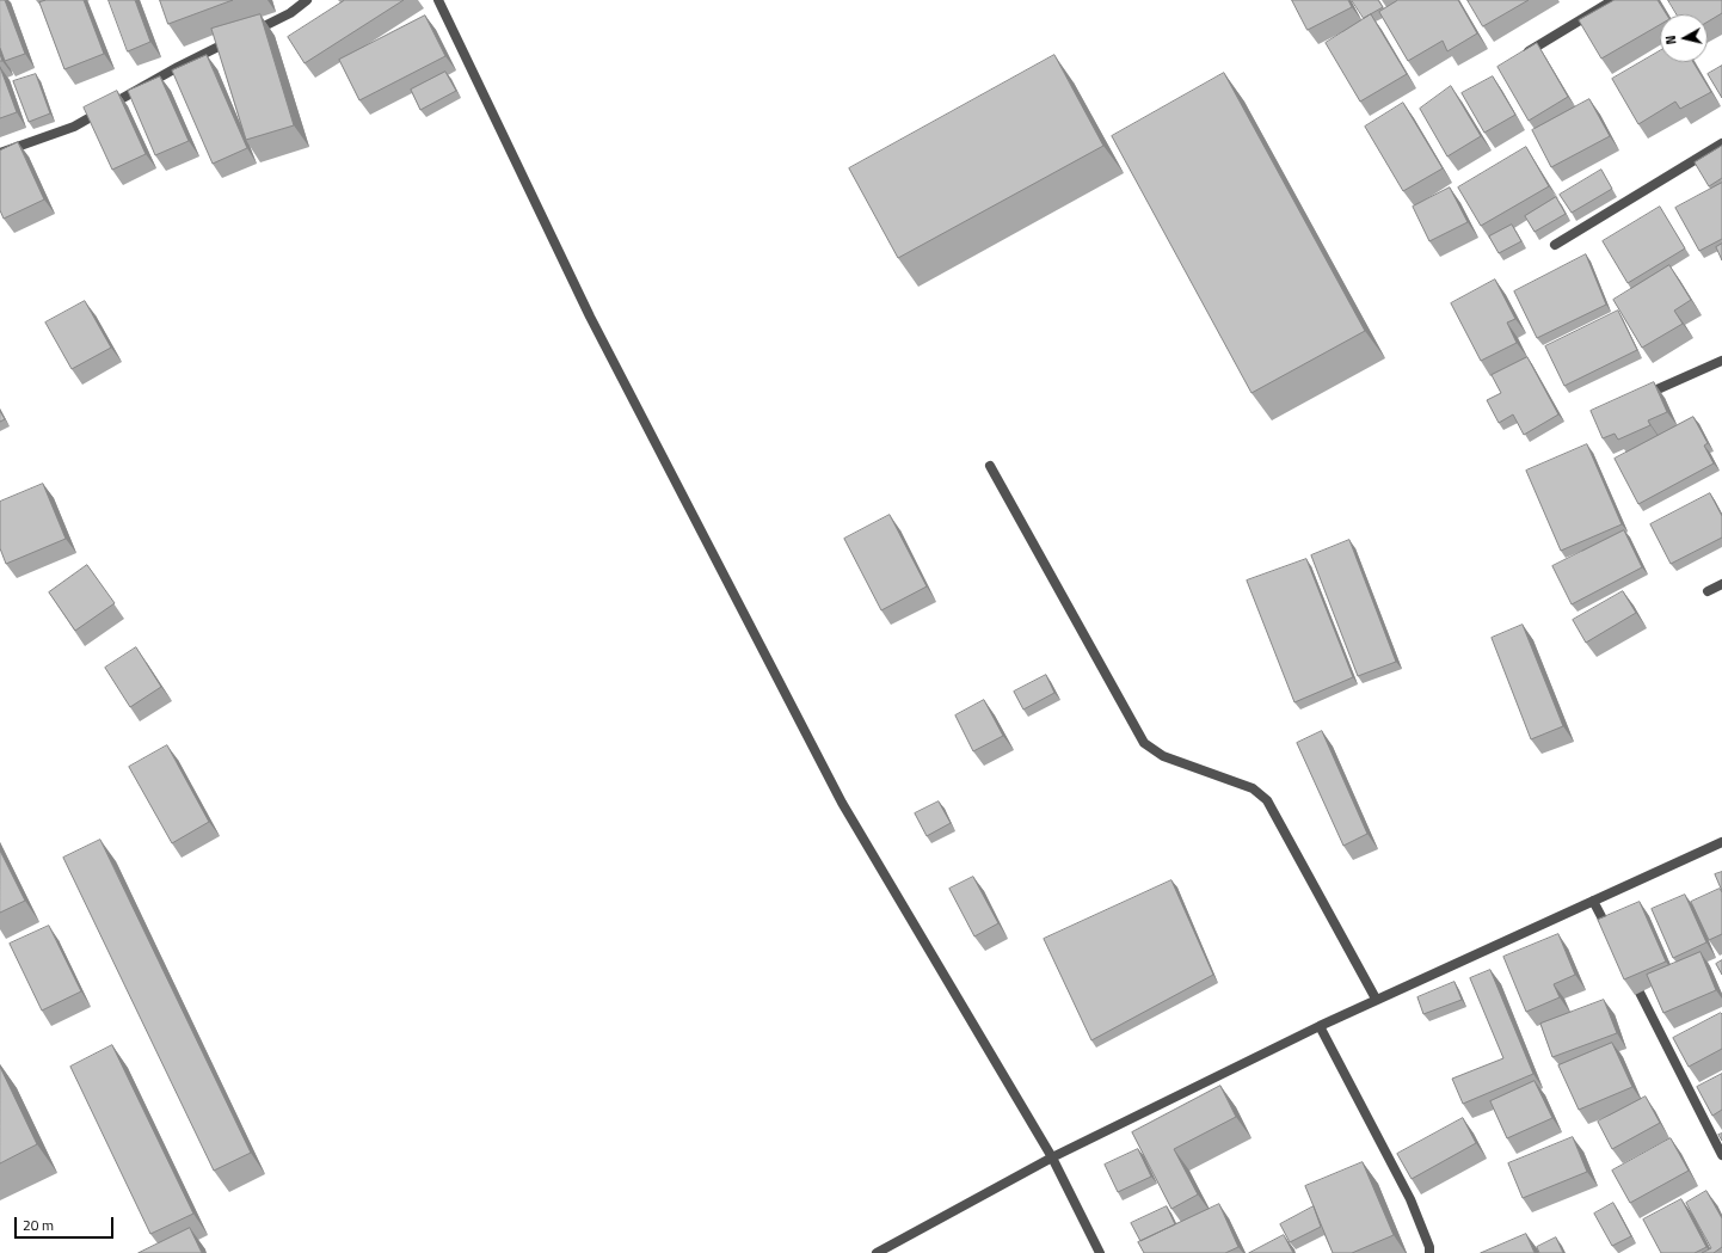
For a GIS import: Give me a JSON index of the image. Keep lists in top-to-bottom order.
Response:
{
  "scale_bar": "20 m",
  "north": "left"
}
